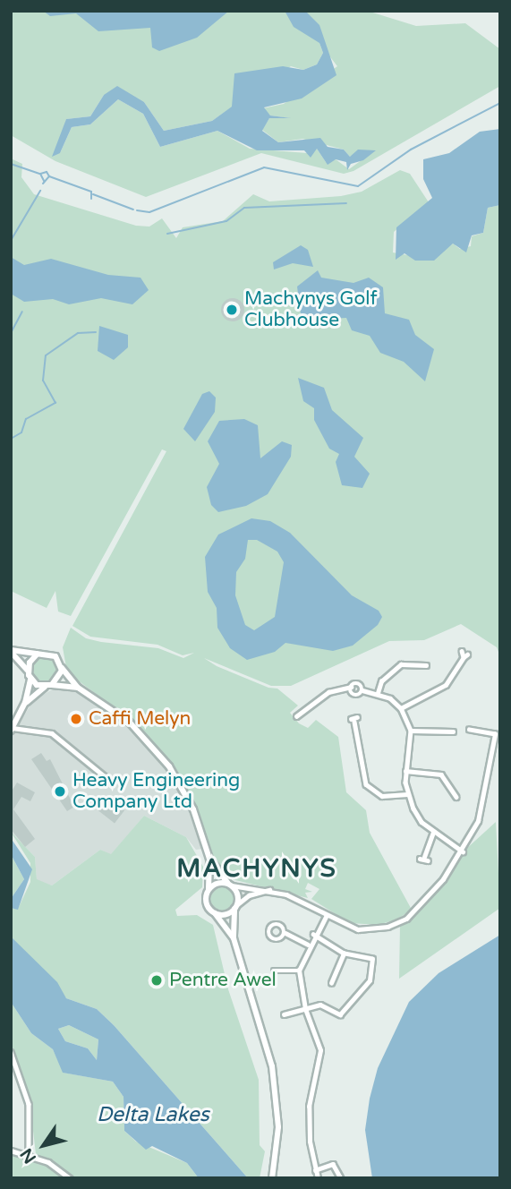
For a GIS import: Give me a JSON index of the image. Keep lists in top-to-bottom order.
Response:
{
  "districts": ["MACHYNYS"],
  "water": ["Delta Lakes"],
  "places": [
    "Machynys Golf Clubhouse",
    "Caffi Melyn",
    "Heavy Engineering Company Ltd",
    "Pentre Awel"
  ],
  "north": "bottom left"
}
